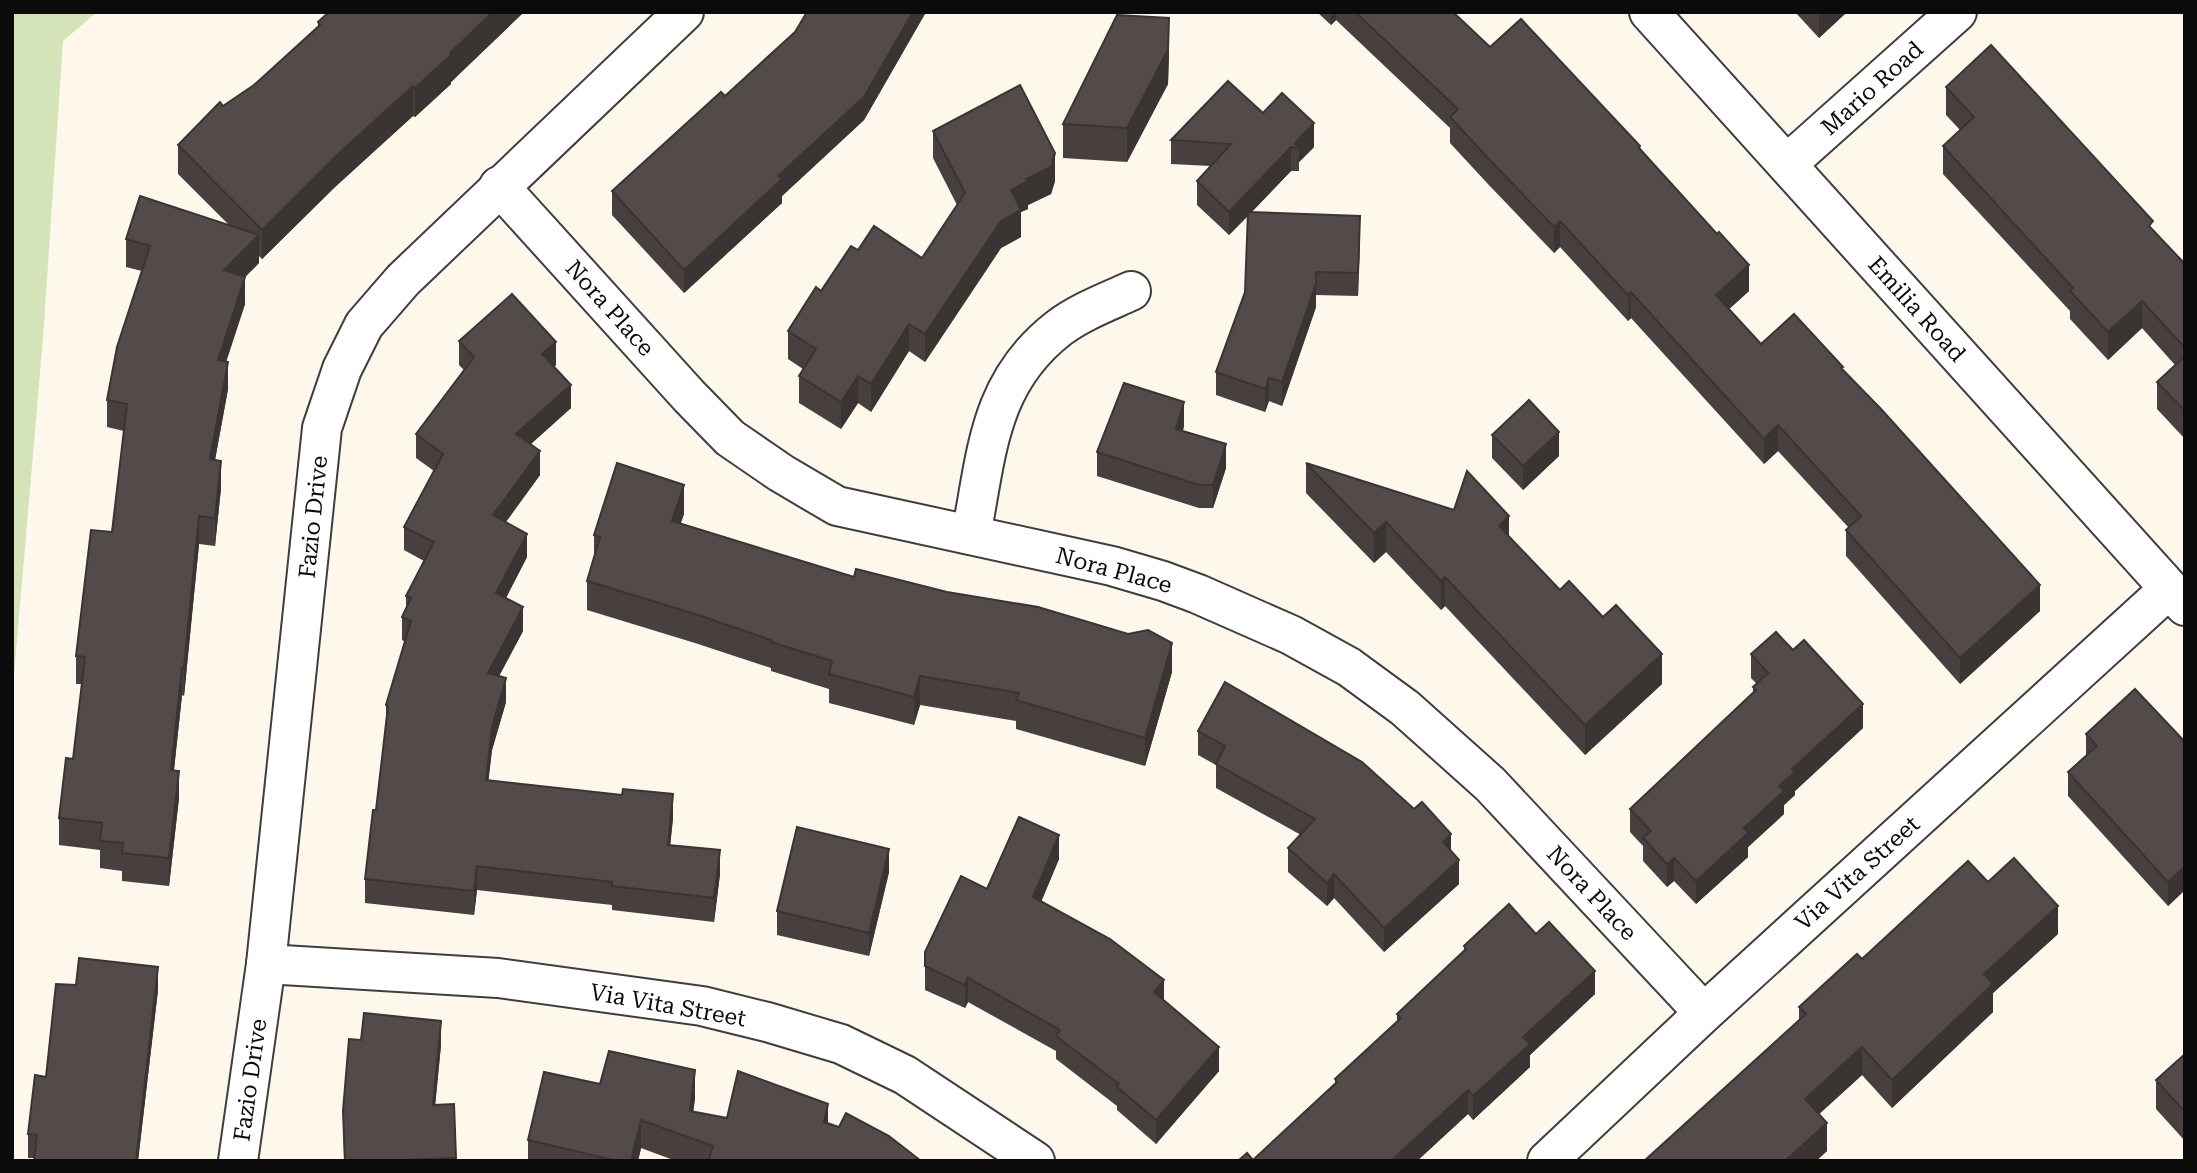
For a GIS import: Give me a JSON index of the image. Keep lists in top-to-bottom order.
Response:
{
  "streets": {
    "street": [
      "Mario Road",
      "Nora Place",
      "Emilia Road",
      "Fazio Drive",
      "Via Vita Street"
    ]
  },
  "crossings": [
    ["Mario Road", "Emilia Road"],
    ["Nora Place", "Fazio Drive"],
    ["Nora Place", "Via Vita Street"],
    ["Emilia Road", "Via Vita Street"],
    ["Fazio Drive", "Via Vita Street"]
  ]
}
